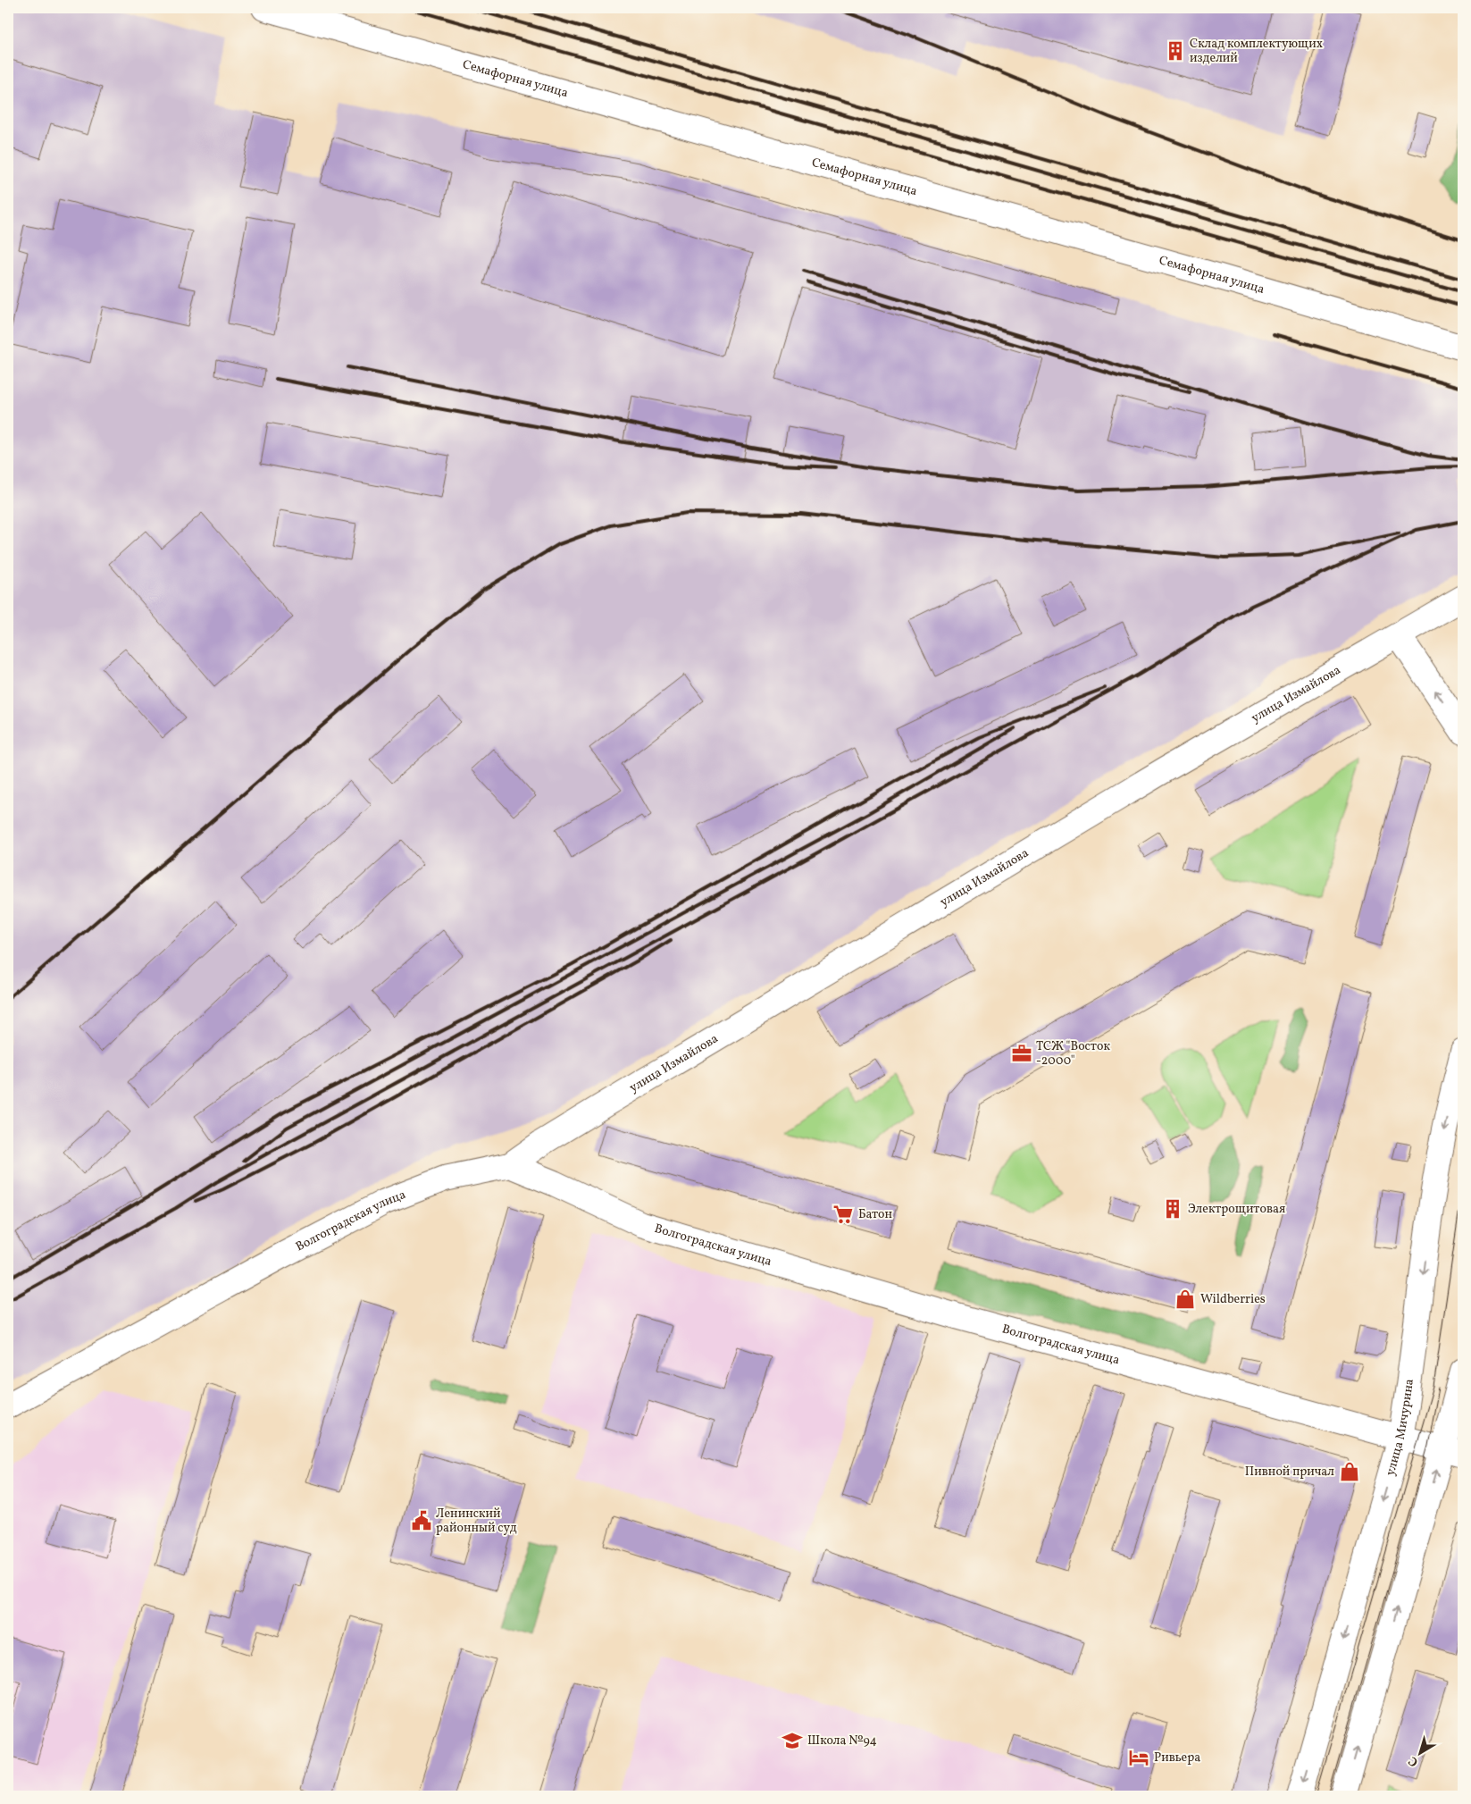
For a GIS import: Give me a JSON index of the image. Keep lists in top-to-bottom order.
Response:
{
  "streets": {
    "main road": [
      "Семафорная улица",
      "улица Измайлова",
      "Волгоградская улица",
      "улица Мичурина"
    ]
  },
  "crossings": [
    ["улица Измайлова", "Волгоградская улица"],
    ["Волгоградская улица", "улица Мичурина"]
  ],
  "places": {
    "building": ["Склад комплектующих изделий", "Электрощитовая"],
    "office": ["ТСЖ \"Восток -2000\""],
    "supermarket": ["Батон"],
    "shop": ["Wildberries", "Пивной причал"],
    "public building": ["Ленинский районный суд"],
    "school or university": ["Школа №94"],
    "hotel": ["Ривьера"]
  },
  "north": "bottom left"
}
